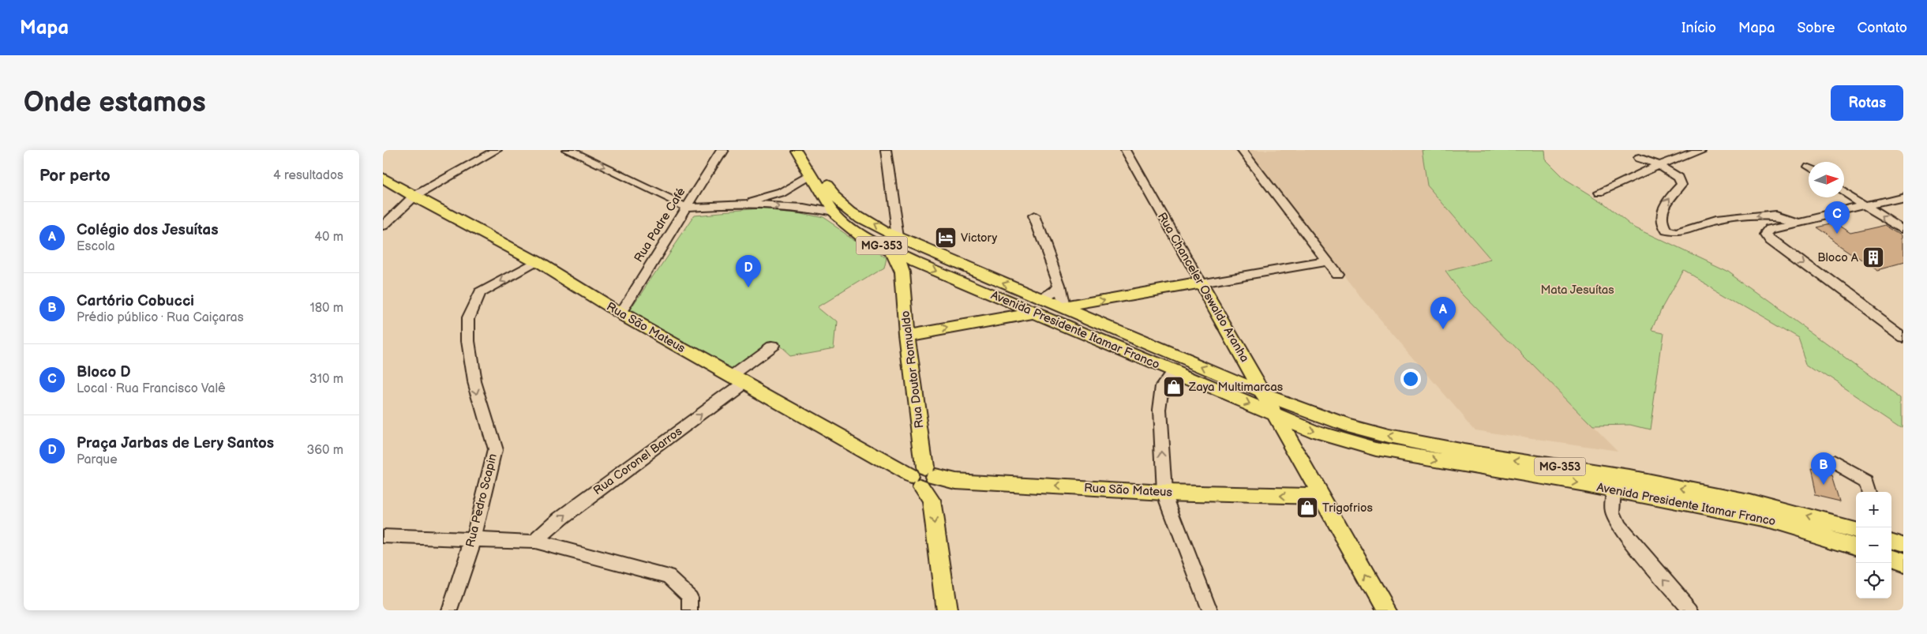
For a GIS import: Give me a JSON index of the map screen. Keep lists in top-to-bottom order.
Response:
{
  "streets": {
    "main road": [
      "MG-353",
      "Rua Chanceler Oswaldo Aranha",
      "Rua São Mateus",
      "Avenida Presidente Itamar Franco",
      "Rua Doutor Romualdo"
    ],
    "street": ["Rua Padre Café", "Rua Coronel Barros", "Rua Pedro Scapin"]
  },
  "crossings": [
    ["Rua Padre Café", "Rua São Mateus"],
    ["Rua Chanceler Oswaldo Aranha", "Rua São Mateus"],
    ["Rua Chanceler Oswaldo Aranha", "Avenida Presidente Itamar Franco"],
    ["Rua São Mateus", "Rua Doutor Romualdo"],
    ["Rua São Mateus", "Rua Coronel Barros"],
    ["Rua São Mateus", "Rua Pedro Scapin"],
    ["Avenida Presidente Itamar Franco", "Rua Doutor Romualdo"]
  ],
  "one_way": [
    "Rua São Mateus",
    "Rua Doutor Romualdo",
    "Rua Coronel Barros",
    "Rua Pedro Scapin"
  ],
  "parks": ["Mata Jesuítas"],
  "places": {
    "hotel": ["Victory"],
    "building": ["Bloco A"],
    "shop": ["Zaya Multimarcas", "Trigofrios"]
  },
  "north": "right",
  "page": {
    "header": "Mapa",
    "nav": [
      "Início",
      "Mapa",
      "Sobre",
      "Contato"
    ],
    "buttons": "Rotas",
    "title": "Onde estamos",
    "heading": ["Por perto", "4 resultados"],
    "list": [
      {
        "mark": "A",
        "name": "Colégio dos Jesuítas",
        "note": "Escola",
        "value": "40 m"
      },
      {
        "mark": "B",
        "name": "Cartório Cobucci",
        "note": "Prédio público · Rua Caiçaras",
        "value": "180 m"
      },
      {
        "mark": "C",
        "name": "Bloco D",
        "note": "Local · Rua Francisco Valê",
        "value": "310 m"
      },
      {
        "mark": "D",
        "name": "Praça Jarbas de Lery Santos",
        "note": "Parque",
        "value": "360 m"
      }
    ],
    "pins": [
      "C",
      "D",
      "A",
      "B"
    ],
    "map_buttons": ["+", "−"]
  }
}
